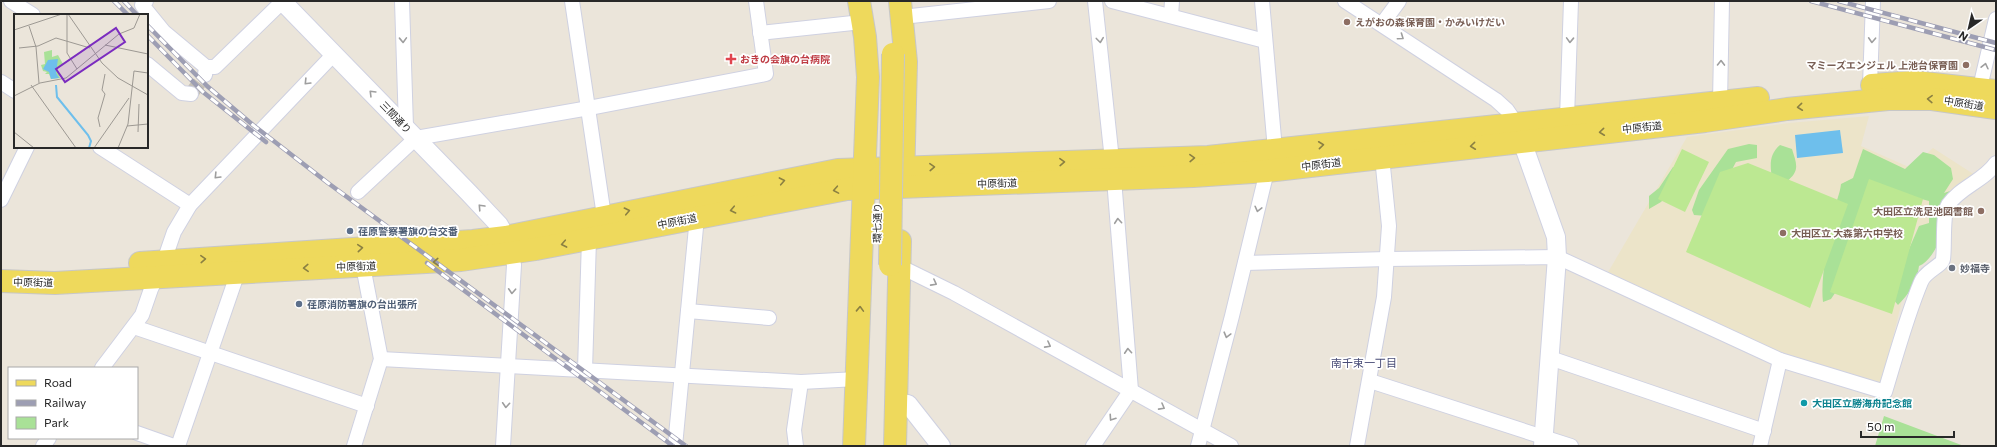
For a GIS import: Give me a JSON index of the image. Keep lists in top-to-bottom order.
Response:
{
  "streets": {
    "main road": ["中原街道", "環七通り"],
    "street": ["三間通り"]
  },
  "crossings": [
    ["中原街道", "三間通り"]
  ],
  "one_way": ["三間通り"],
  "districts": ["南千束一丁目"],
  "places": {
    "other": [
      "えがおの森保育園・かみいけだい",
      "マミーズエンジェル 上池台保育園",
      "大田区立洗足池図書館",
      "荏原警察署旗の台交番",
      "大田区立 大森第六中学校",
      "妙福寺",
      "荏原消防署旗の台出張所",
      "大田区立勝海舟記念館"
    ],
    "health": ["おきの会旗の台病院"]
  },
  "legend": ["Road", "Railway", "Park"],
  "scale_bar": "50 m",
  "north": "bottom left"
}
